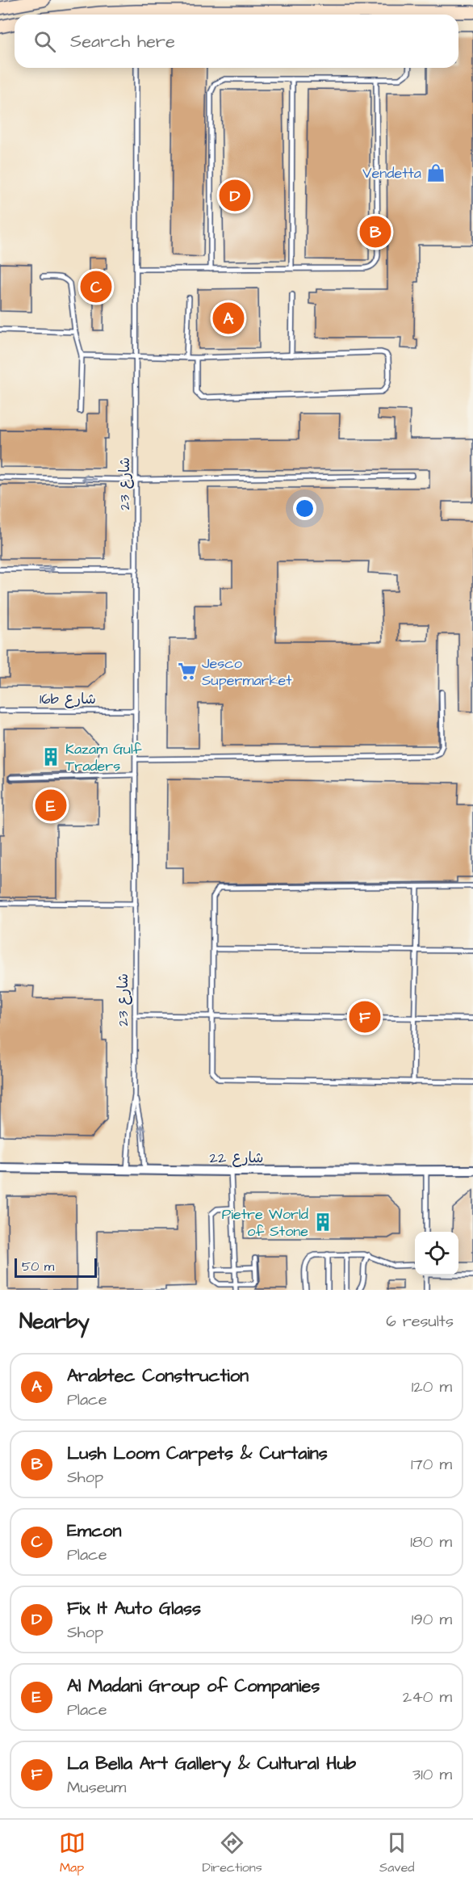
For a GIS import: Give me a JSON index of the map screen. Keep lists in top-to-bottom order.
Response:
{
  "streets": {
    "street": ["شارع 22"],
    "lane": ["شارع 23", "16b شارع"]
  },
  "crossings": [
    ["شارع 23", "16b شارع"],
    ["شارع 23", "شارع 22"]
  ],
  "places": {
    "shop": ["Vendetta"],
    "supermarket": ["Jesco Supermarket"],
    "building": ["Kazam Gulf Traders", "Pietre World of Stone"]
  },
  "scale_bar": "50 m",
  "page": {
    "search": "Search here",
    "pins": [
      "D",
      "B",
      "C",
      "A",
      "E",
      "F"
    ],
    "scale": "50 m",
    "heading": ["Nearby", "6 results"],
    "list": [
      {
        "mark": "A",
        "name": "Arabtec Construction",
        "note": "Place",
        "value": "120 m"
      },
      {
        "mark": "B",
        "name": "Lush Loom Carpets & Curtains",
        "note": "Shop",
        "value": "170 m"
      },
      {
        "mark": "C",
        "name": "Emcon",
        "note": "Place",
        "value": "180 m"
      },
      {
        "mark": "D",
        "name": "Fix It Auto Glass",
        "note": "Shop",
        "value": "190 m"
      },
      {
        "mark": "E",
        "name": "Al Madani Group of Companies",
        "note": "Place",
        "value": "240 m"
      },
      {
        "mark": "F",
        "name": "La Bella Art Gallery & Cultural Hub",
        "note": "Museum",
        "value": "310 m"
      }
    ],
    "nav": ["Map", "Directions", "Saved"]
  }
}
